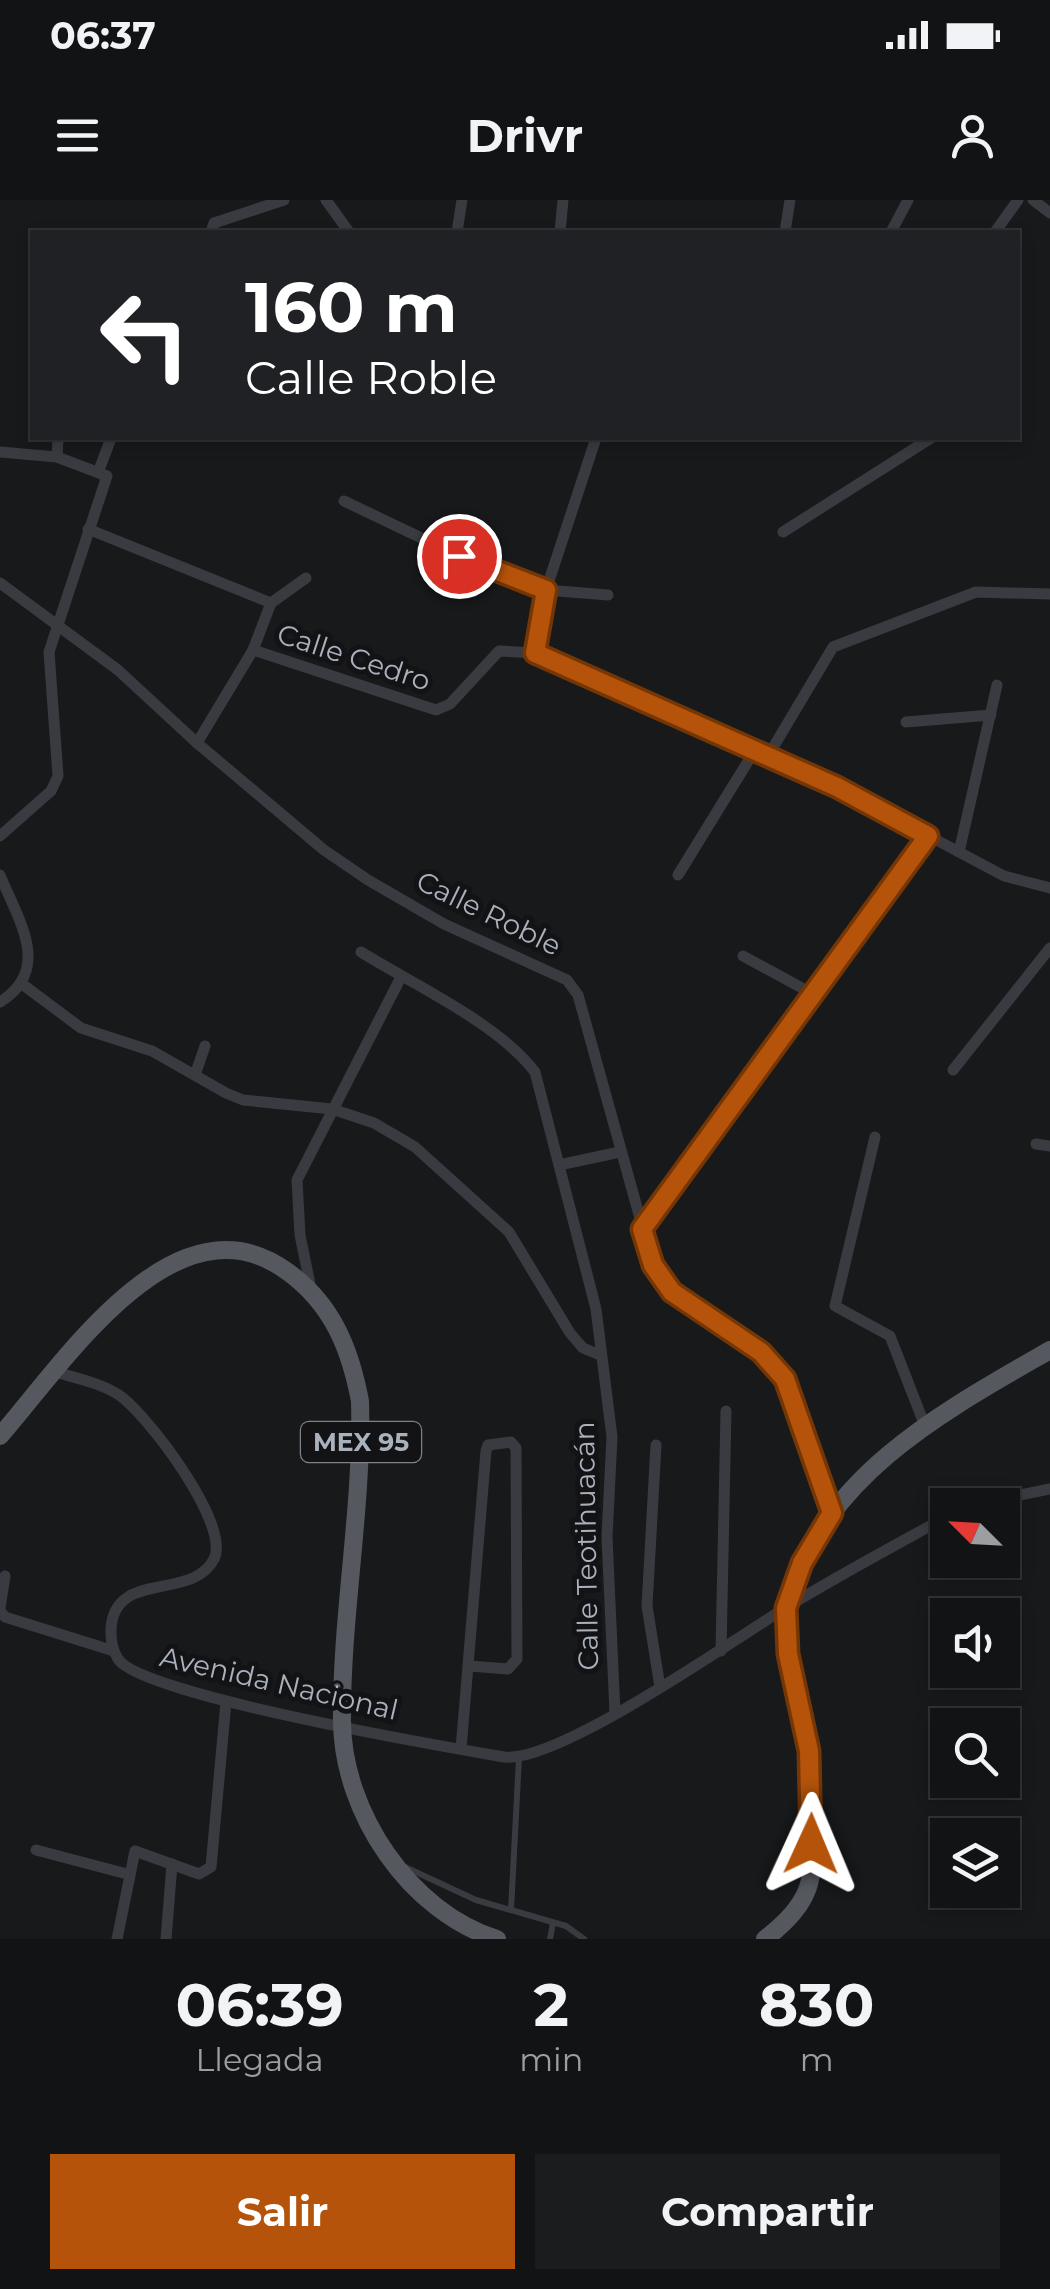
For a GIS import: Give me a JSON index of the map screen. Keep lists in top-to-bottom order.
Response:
{
  "streets": {
    "main road": ["MEX 95"],
    "street": [
      "Calle Cedro",
      "Calle Roble",
      "Calle Teotihuacán",
      "Avenida Nacional"
    ]
  },
  "crossings": [
    ["MEX 95", "Avenida Nacional"]
  ],
  "north": "top left",
  "page": {
    "status": "06:37",
    "header": "Drivr",
    "turn": ["160 m", "Calle Roble"],
    "eta": [
      "06:39",
      "Llegada",
      "2",
      "min",
      "830",
      "m"
    ],
    "buttons": ["Salir", "Compartir"]
  }
}
